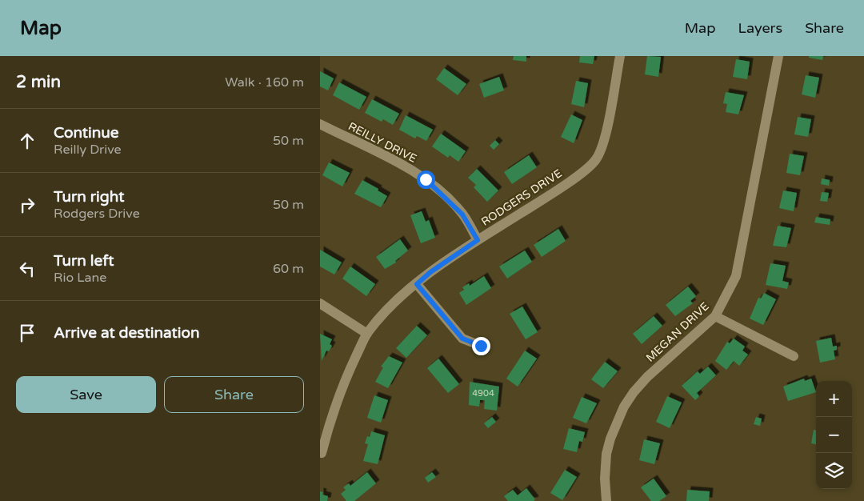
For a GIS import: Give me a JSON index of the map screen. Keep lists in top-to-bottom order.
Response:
{
  "streets": {
    "street": ["REILLY DRIVE", "RODGERS DRIVE", "MEGAN DRIVE"]
  },
  "crossings": [
    ["REILLY DRIVE", "RODGERS DRIVE"]
  ],
  "house_numbers": ["4904"],
  "page": {
    "header": "Map",
    "nav": ["Map", "Layers", "Share"],
    "heading": ["2 min", "Walk · 160 m"],
    "list": [
      ["Continue", "Reilly Drive", "50 m"],
      ["Turn right", "Rodgers Drive", "50 m"],
      ["Turn left", "Rio Lane", "60 m"],
      "Arrive at destination"
    ],
    "buttons": ["Save", "Share"],
    "map_buttons": ["+", "−"]
  }
}
